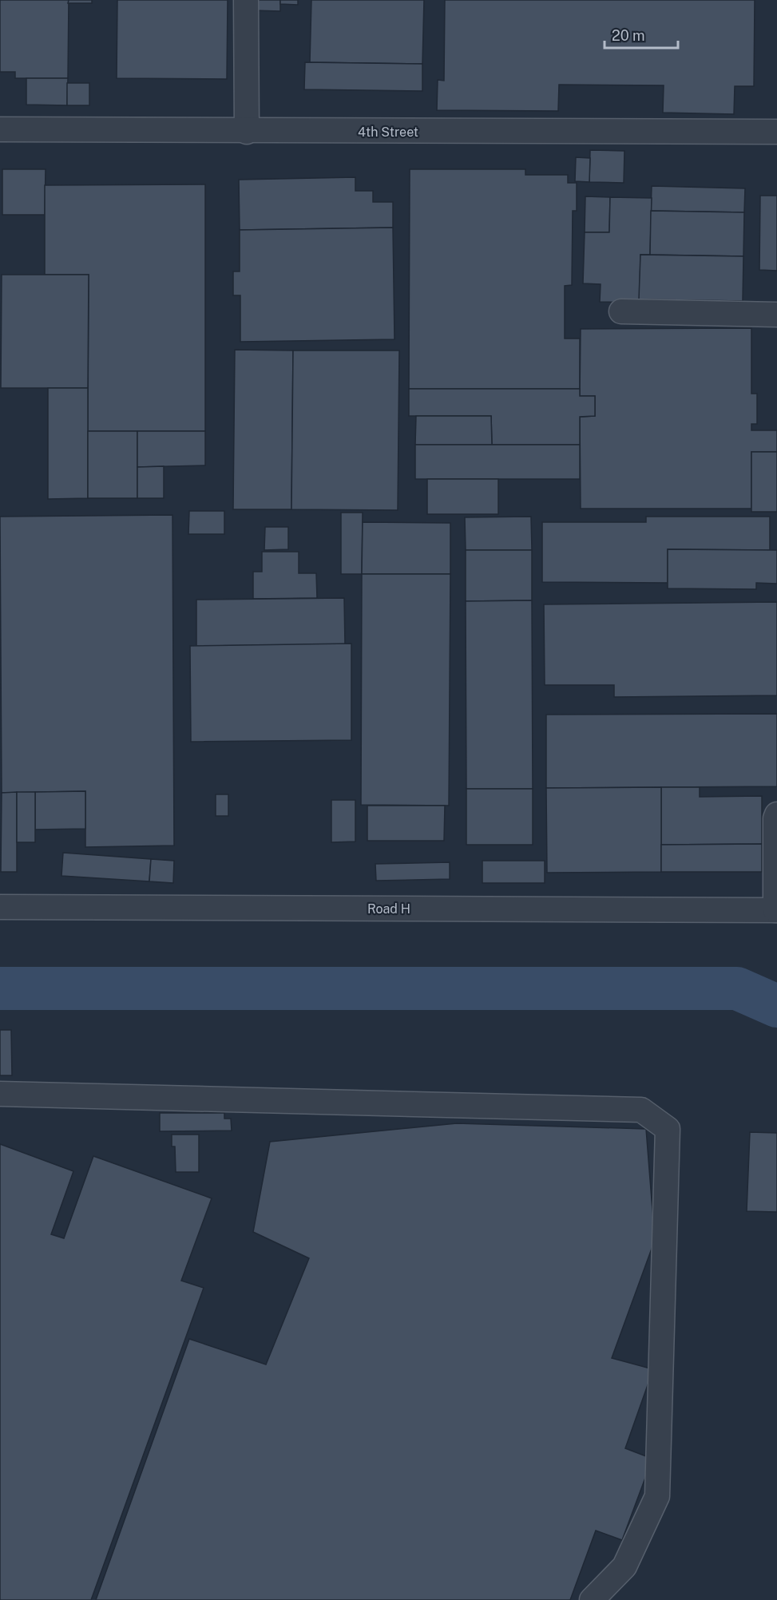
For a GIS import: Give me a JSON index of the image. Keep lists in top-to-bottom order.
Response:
{
  "streets": {
    "street": ["4th Street", "Road H"]
  },
  "scale_bar": "20 m"
}
